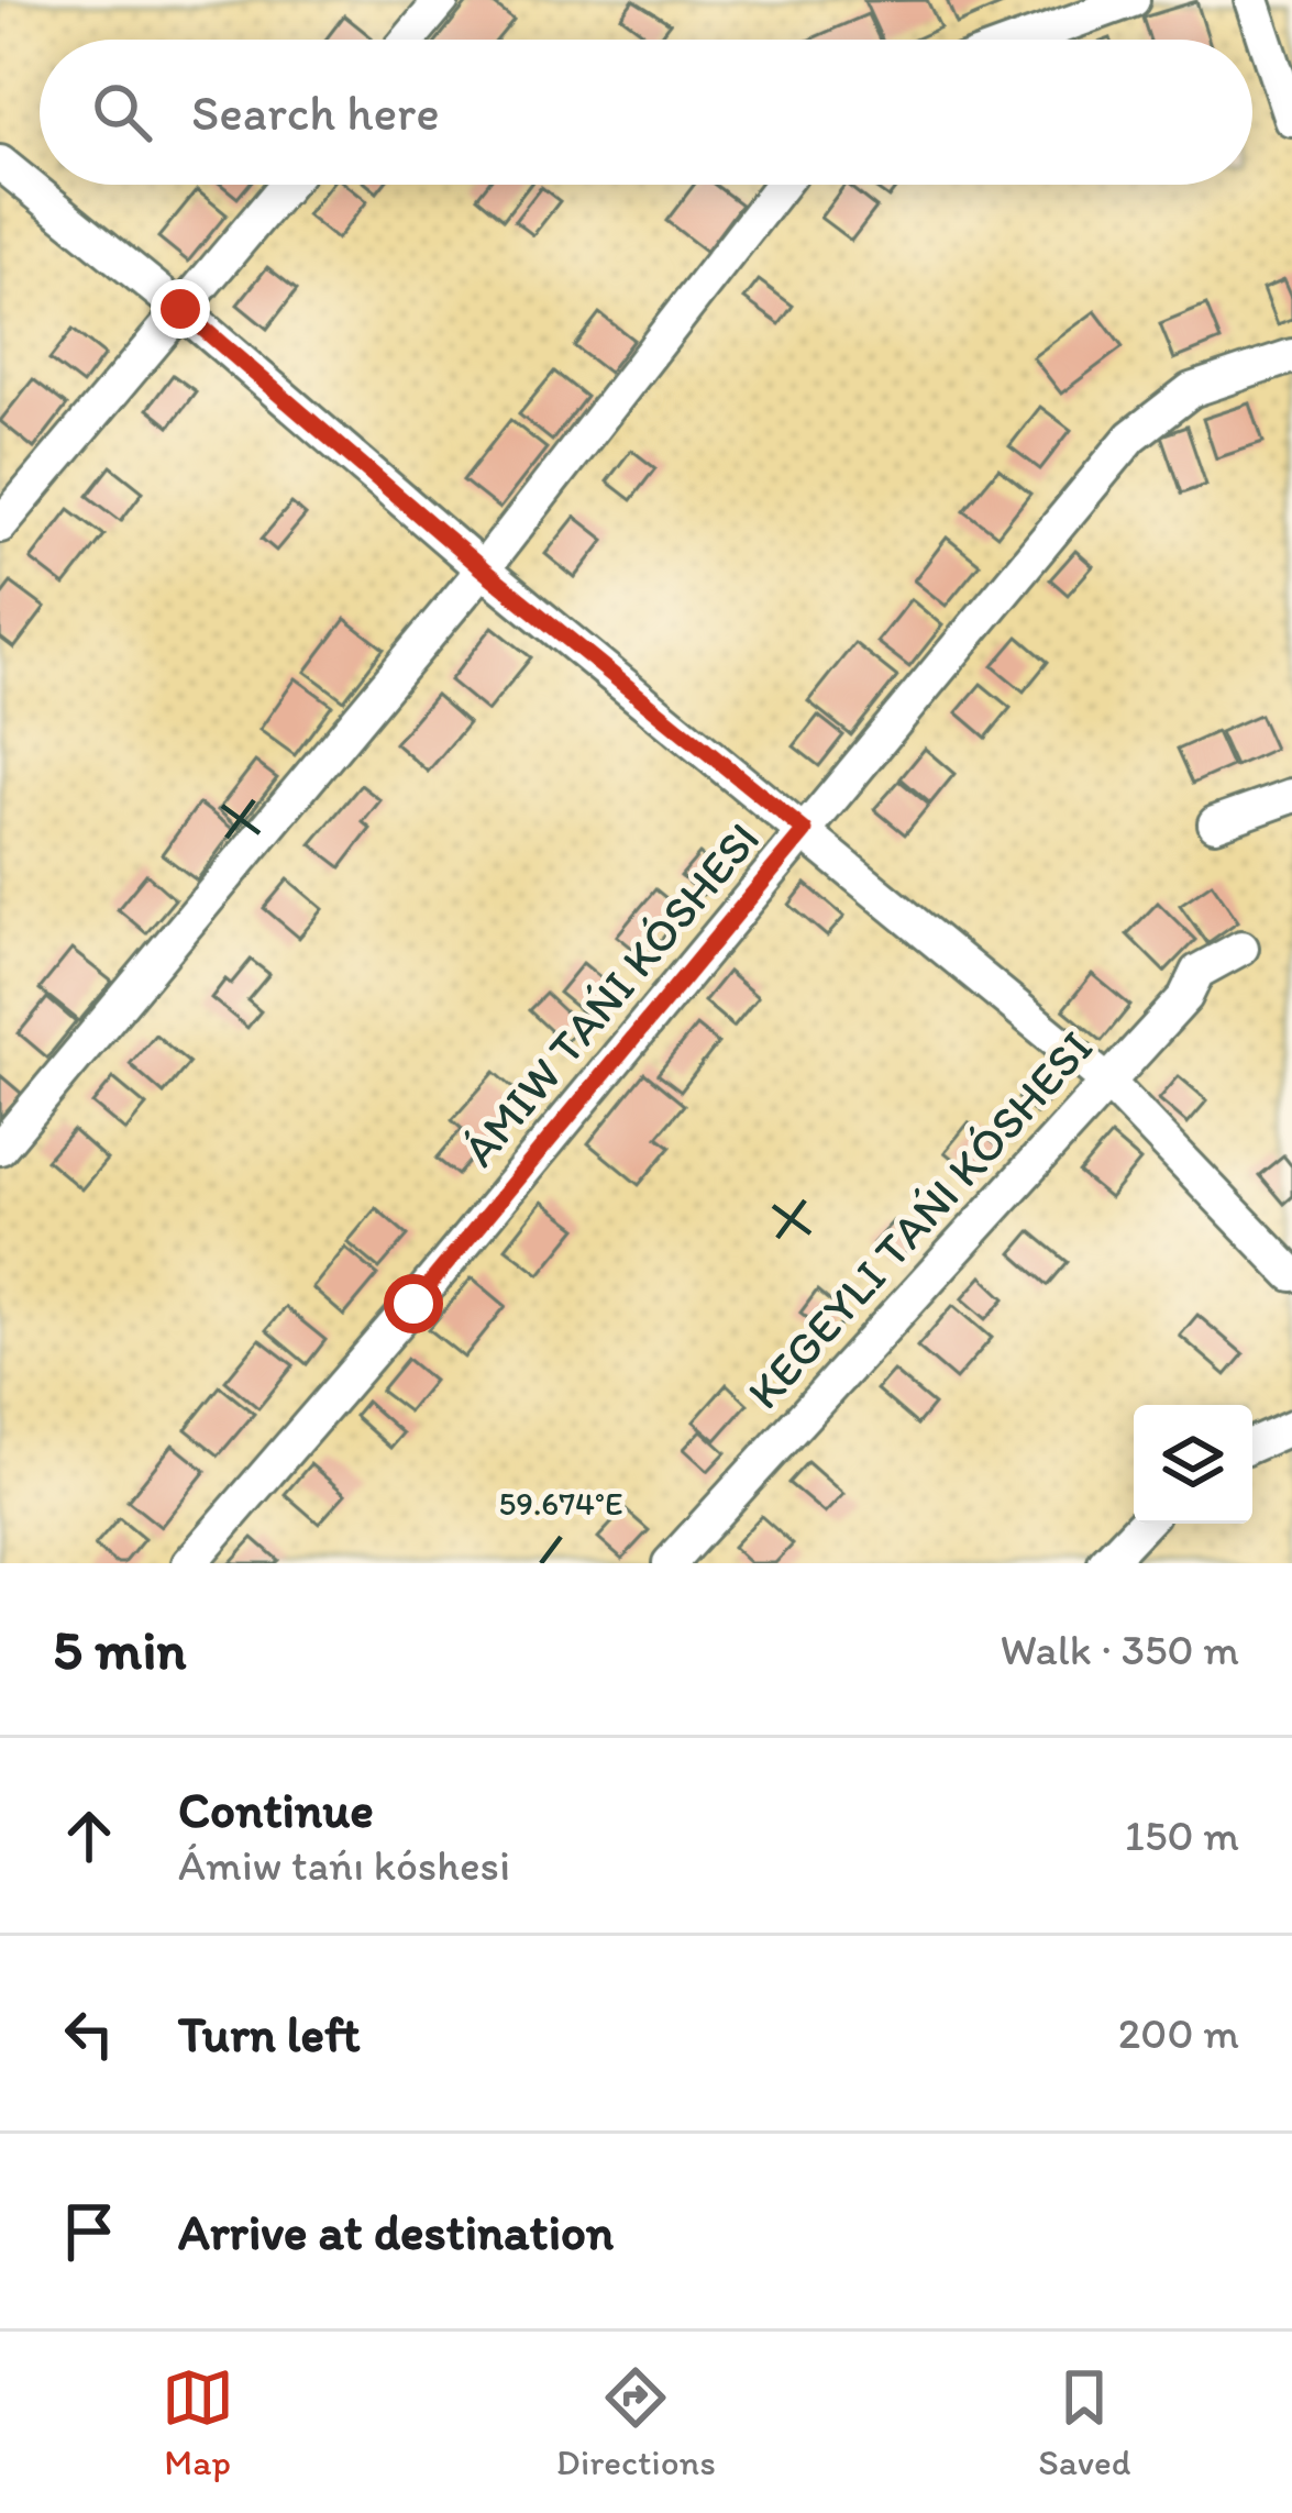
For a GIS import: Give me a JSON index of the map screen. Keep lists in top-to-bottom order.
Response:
{
  "page": {
    "search": "Search here",
    "heading": ["5 min", "Walk · 350 m"],
    "list": [
      ["Continue", "Ámiw tańı kóshesi", "150 m"],
      ["Turn left", "200 m"],
      "Arrive at destination"
    ],
    "nav": ["Map", "Directions", "Saved"]
  },
  "coordinates": ["59.674°E"]
}
